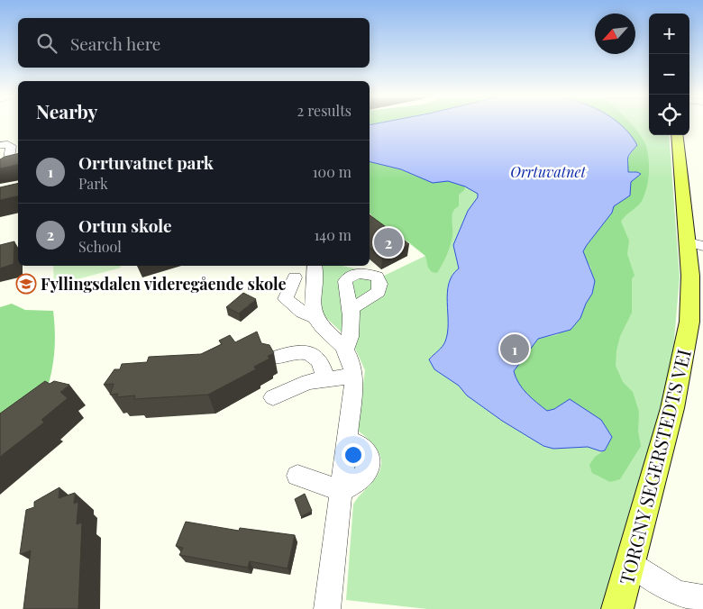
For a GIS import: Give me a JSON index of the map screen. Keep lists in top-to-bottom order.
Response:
{
  "streets": {
    "main road": ["TORGNY SEGERSTEDTS VEI"]
  },
  "water": ["Orrtuvatnet"],
  "places": {
    "school or university": ["Fyllingsdalen videregående skole"]
  },
  "north": "bottom left",
  "page": {
    "map_buttons": ["+", "−"],
    "search": "Search here",
    "heading": ["Nearby", "2 results"],
    "list": [
      {
        "mark": "1",
        "name": "Orrtuvatnet park",
        "note": "Park",
        "value": "100 m"
      },
      {
        "mark": "2",
        "name": "Ortun skole",
        "note": "School",
        "value": "140 m"
      }
    ],
    "pins": ["2", "1"]
  }
}
